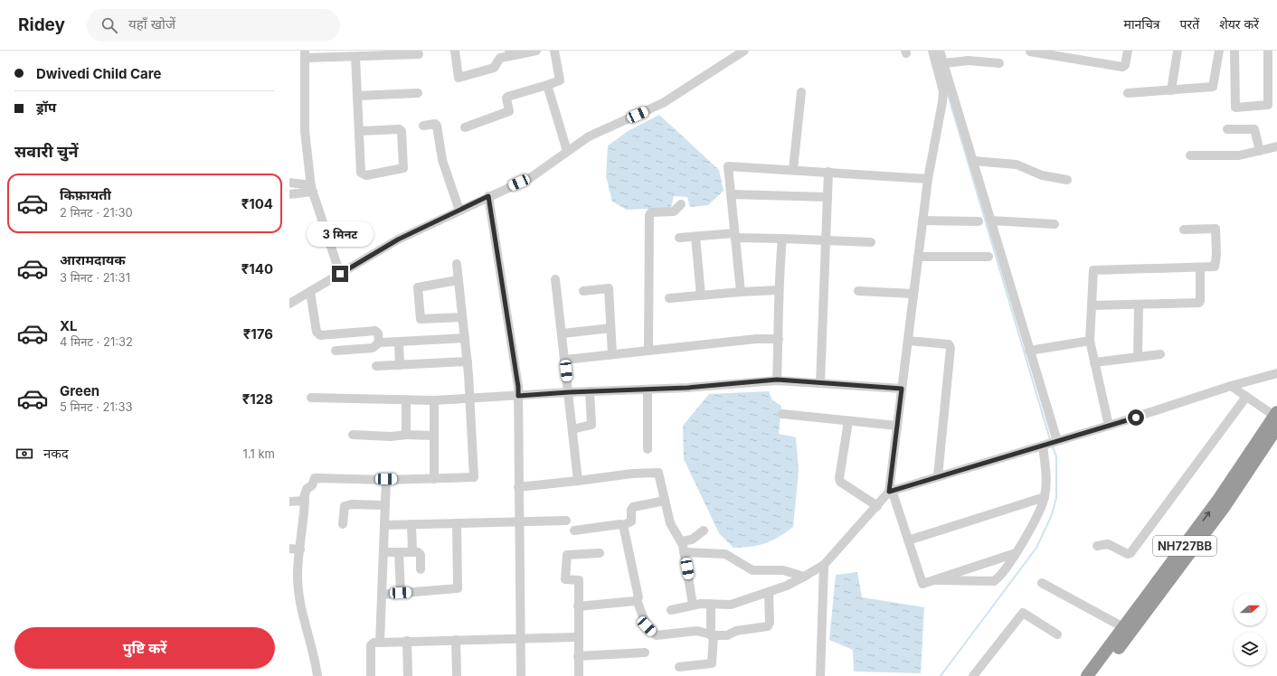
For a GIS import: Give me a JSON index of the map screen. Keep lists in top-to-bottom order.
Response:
{
  "streets": {
    "highway": ["NH727BB"]
  },
  "north": "right",
  "page": {
    "header": "Ridey",
    "search": "यहाँ खोजें",
    "nav": ["मानचित्र", "परतें", "शेयर करें"],
    "banner": ["Dwivedi Child Care", "ड्रॉप"],
    "heading": "सवारी चुनें",
    "list": [
      {
        "name": "किफ़ायती",
        "note": "2 मिनट · 21:30",
        "value": "₹104"
      },
      {
        "name": "आरामदायक",
        "note": "3 मिनट · 21:31",
        "value": "₹140"
      },
      {
        "name": "XL",
        "note": "4 मिनट · 21:32",
        "value": "₹176"
      },
      {
        "name": "Green",
        "note": "5 मिनट · 21:33",
        "value": "₹128"
      }
    ],
    "bubble": "3 मिनट",
    "pay": ["नकद", "1.1 km"],
    "buttons": "पुष्टि करें"
  }
}
